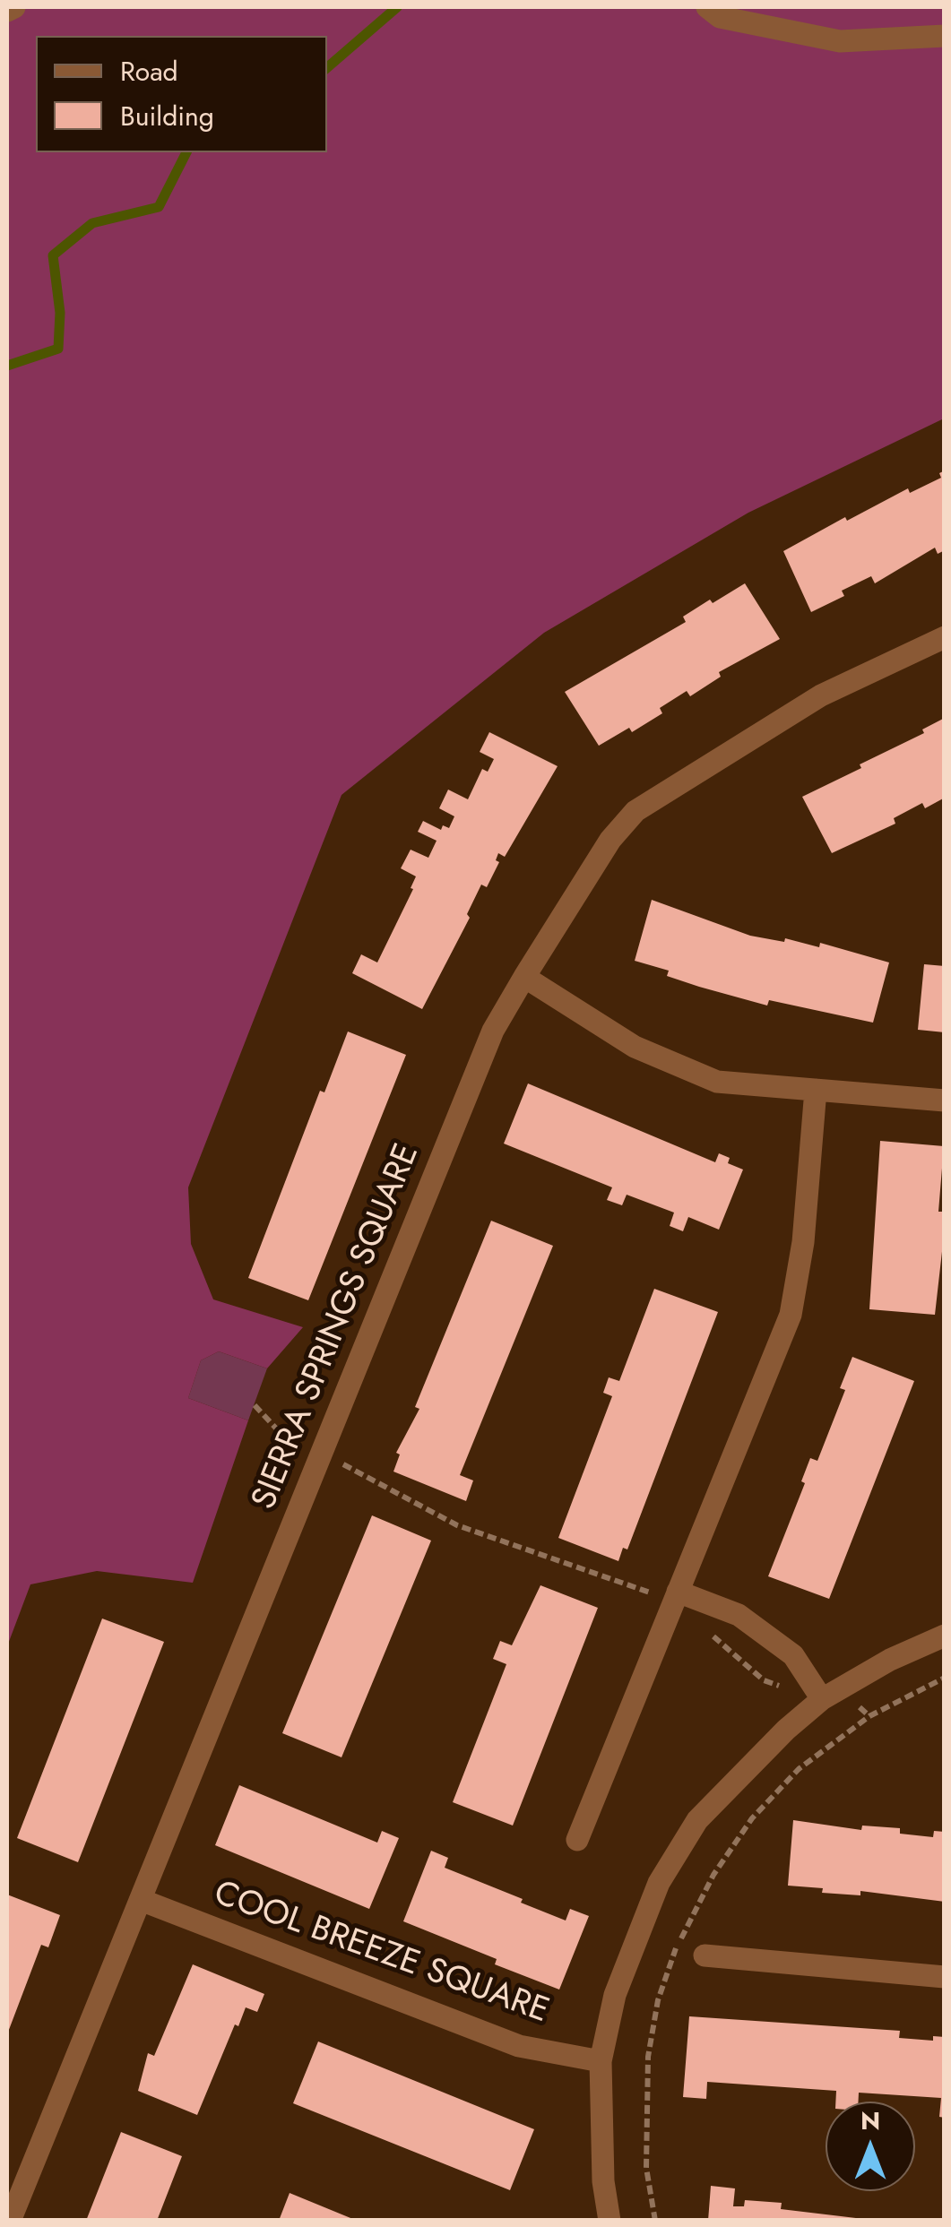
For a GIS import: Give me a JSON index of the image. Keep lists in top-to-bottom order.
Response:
{
  "streets": {
    "street": ["SIERRA SPRINGS SQUARE", "COOL BREEZE SQUARE"]
  },
  "crossings": [
    ["SIERRA SPRINGS SQUARE", "COOL BREEZE SQUARE"]
  ],
  "legend": ["Road", "Building"],
  "north": "top"
}
